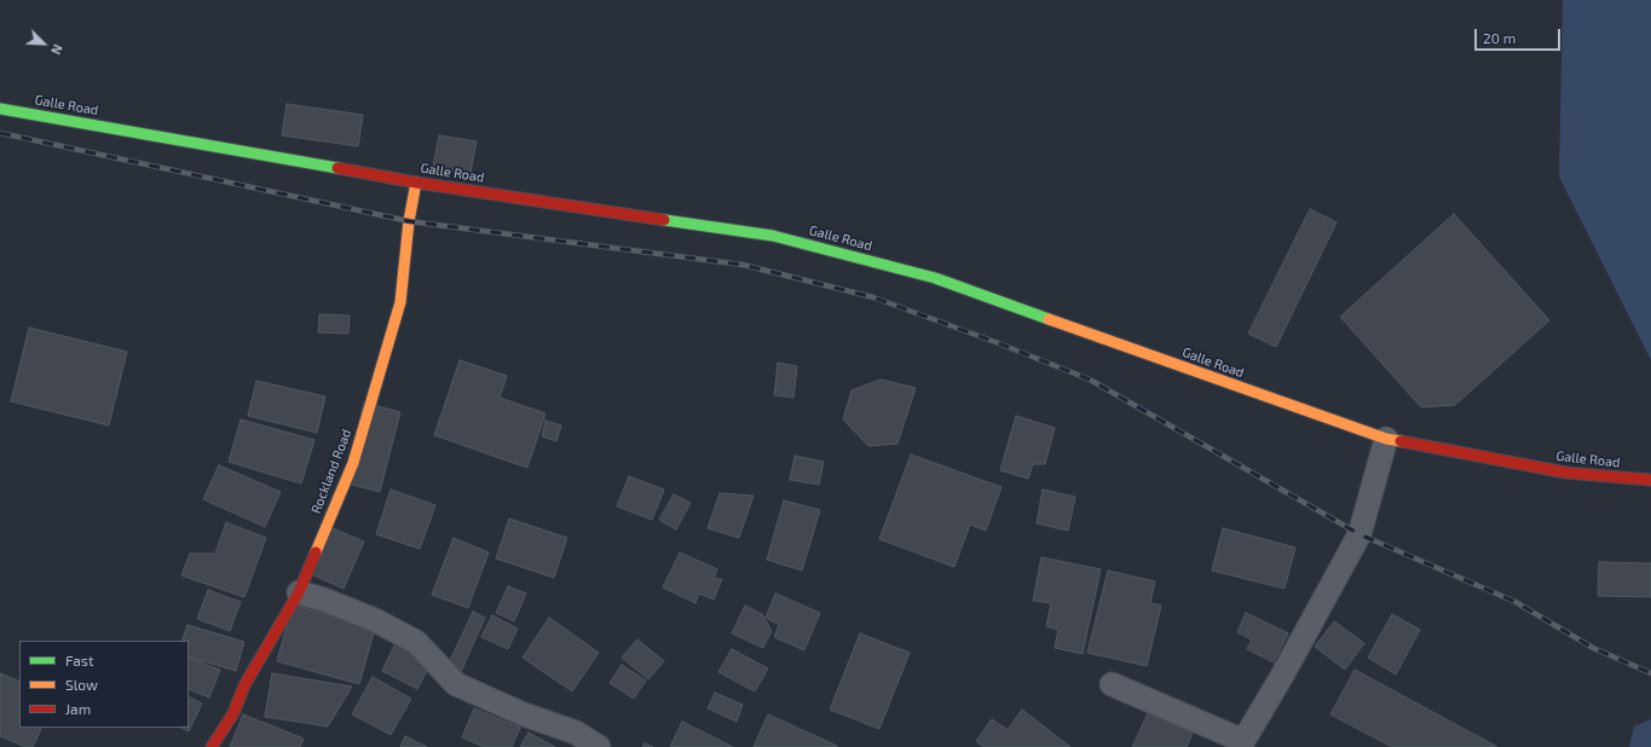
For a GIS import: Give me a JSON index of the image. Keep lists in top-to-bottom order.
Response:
{
  "streets": {
    "main road": ["Galle Road", "Rockland Road"]
  },
  "crossings": [
    ["Galle Road", "Rockland Road"]
  ],
  "legend": ["Fast", "Slow", "Jam"],
  "scale_bar": "20 m",
  "north": "bottom right"
}
